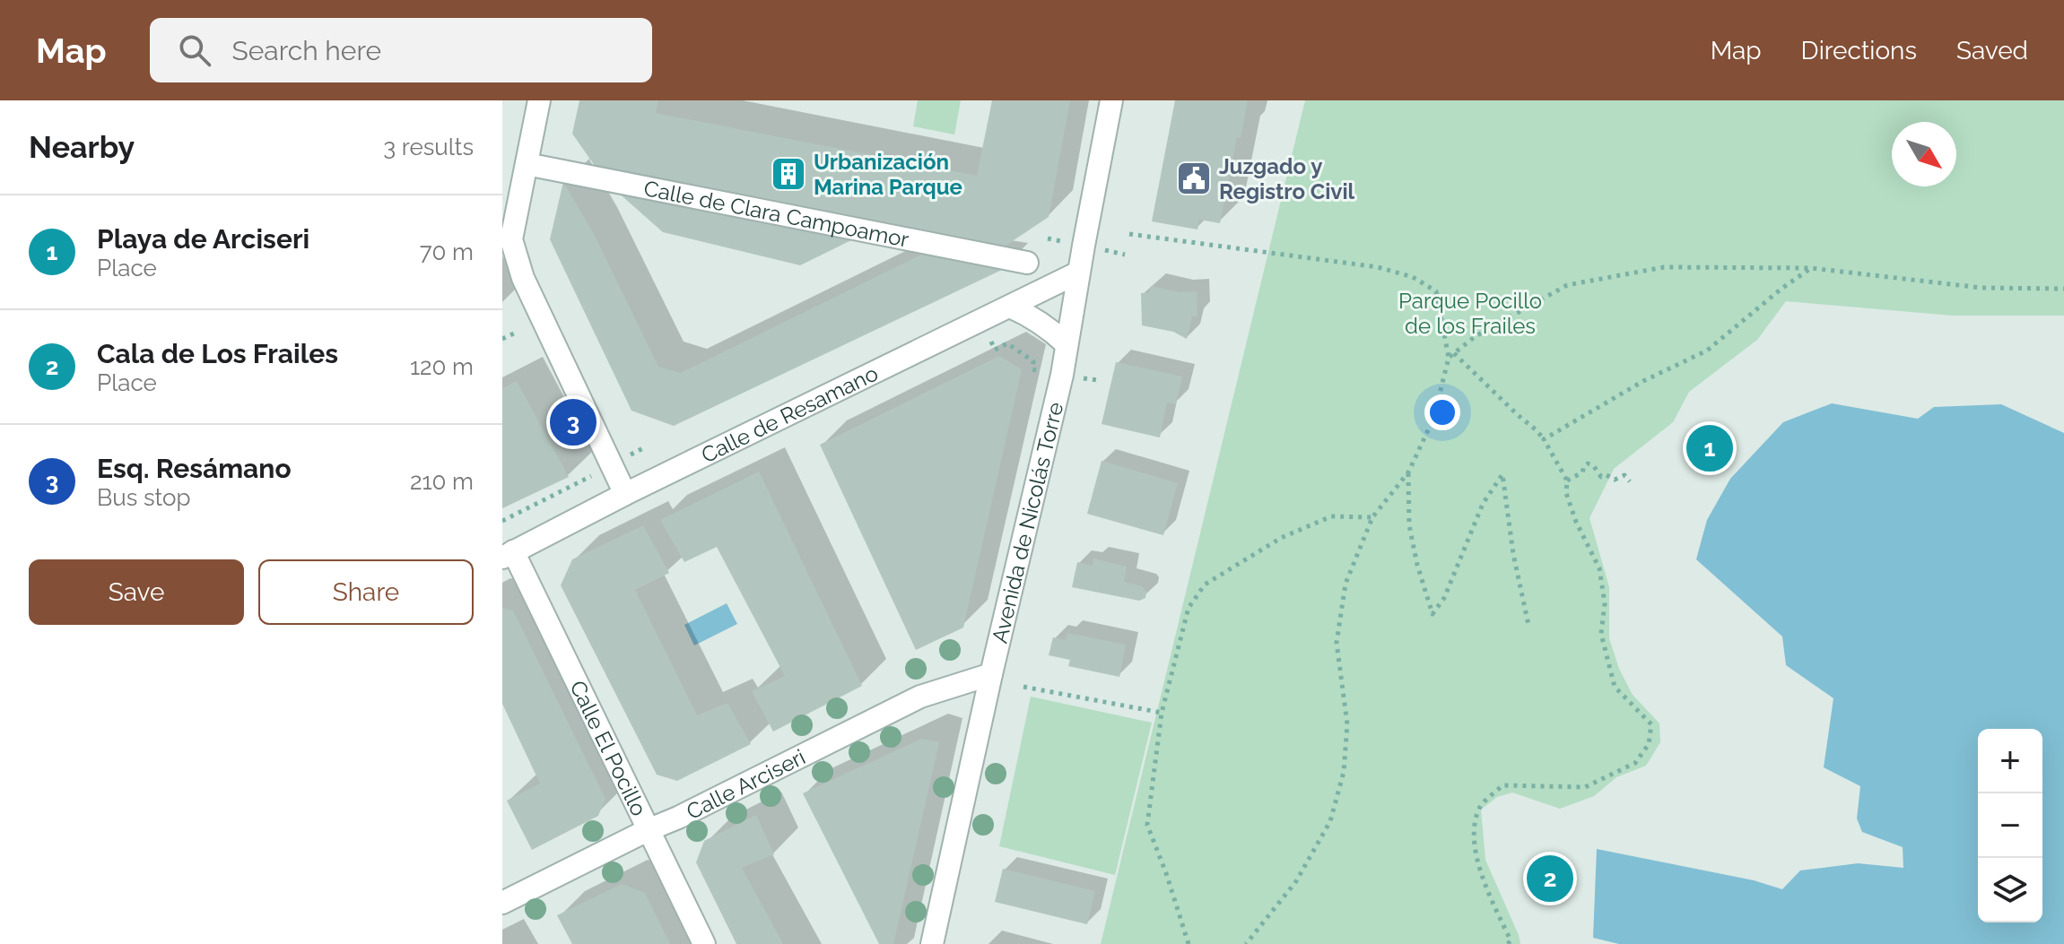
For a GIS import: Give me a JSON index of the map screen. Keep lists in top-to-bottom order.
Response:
{
  "streets": {
    "street": [
      "Calle de Clara Campoamor",
      "Calle de Resamano",
      "Avenida de Nicolás Torre",
      "Calle El Pocillo",
      "Calle Arciseri"
    ]
  },
  "crossings": [
    ["Calle de Resamano", "Avenida de Nicolás Torre"],
    ["Calle de Resamano", "Calle El Pocillo"],
    ["Avenida de Nicolás Torre", "Calle Arciseri"],
    ["Calle El Pocillo", "Calle Arciseri"]
  ],
  "parks": ["Parque Pocillo de los Frailes"],
  "places": {
    "building": ["Urbanización Marina Parque"],
    "public building": ["Juzgado y Registro Civil"]
  },
  "north": "bottom right",
  "page": {
    "header": "Map",
    "search": "Search here",
    "nav": ["Map", "Directions", "Saved"],
    "heading": ["Nearby", "3 results"],
    "list": [
      {
        "mark": "1",
        "name": "Playa de Arciseri",
        "note": "Place",
        "value": "70 m"
      },
      {
        "mark": "2",
        "name": "Cala de Los Frailes",
        "note": "Place",
        "value": "120 m"
      },
      {
        "mark": "3",
        "name": "Esq. Resámano",
        "note": "Bus stop",
        "value": "210 m"
      }
    ],
    "pins": ["3", "1", "2"],
    "buttons": ["Save", "Share"],
    "map_buttons": ["+", "−"]
  }
}
